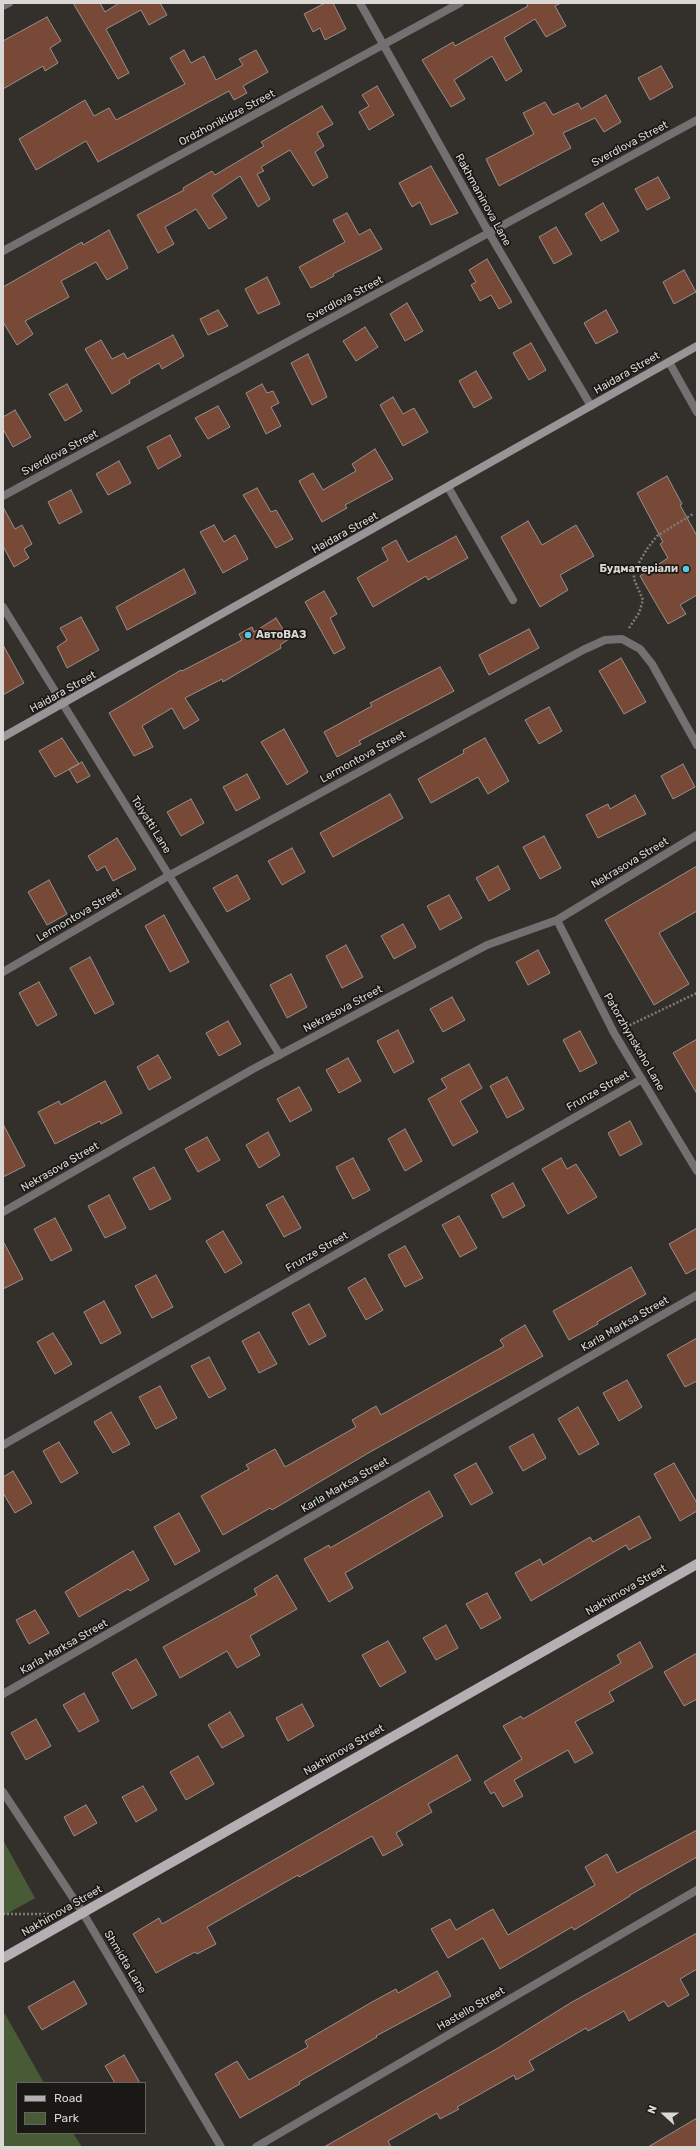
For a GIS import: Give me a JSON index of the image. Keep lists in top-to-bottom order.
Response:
{
  "streets": {
    "main road": ["Nakhimova Street"],
    "street": [
      "Ordzhonikidze Street",
      "Sverdlova Street",
      "Rakhmaninova Lane",
      "Haidara Street",
      "Lermontova Street",
      "Tolyatti Lane",
      "Nekrasova Street",
      "Patorzhynskoho Lane",
      "Frunze Street",
      "Karla Marksa Street",
      "Shmidta Lane",
      "Hastello Street"
    ]
  },
  "crossings": [
    ["Ordzhonikidze Street", "Rakhmaninova Lane"],
    ["Sverdlova Street", "Rakhmaninova Lane"],
    ["Rakhmaninova Lane", "Haidara Street"],
    ["Haidara Street", "Tolyatti Lane"],
    ["Lermontova Street", "Tolyatti Lane"],
    ["Tolyatti Lane", "Nekrasova Street"],
    ["Nekrasova Street", "Patorzhynskoho Lane"],
    ["Patorzhynskoho Lane", "Frunze Street"],
    ["Nakhimova Street", "Shmidta Lane"]
  ],
  "places": ["Будматеріали", "АвтоВАЗ"],
  "legend": ["Road", "Park"],
  "north": "left"
}
